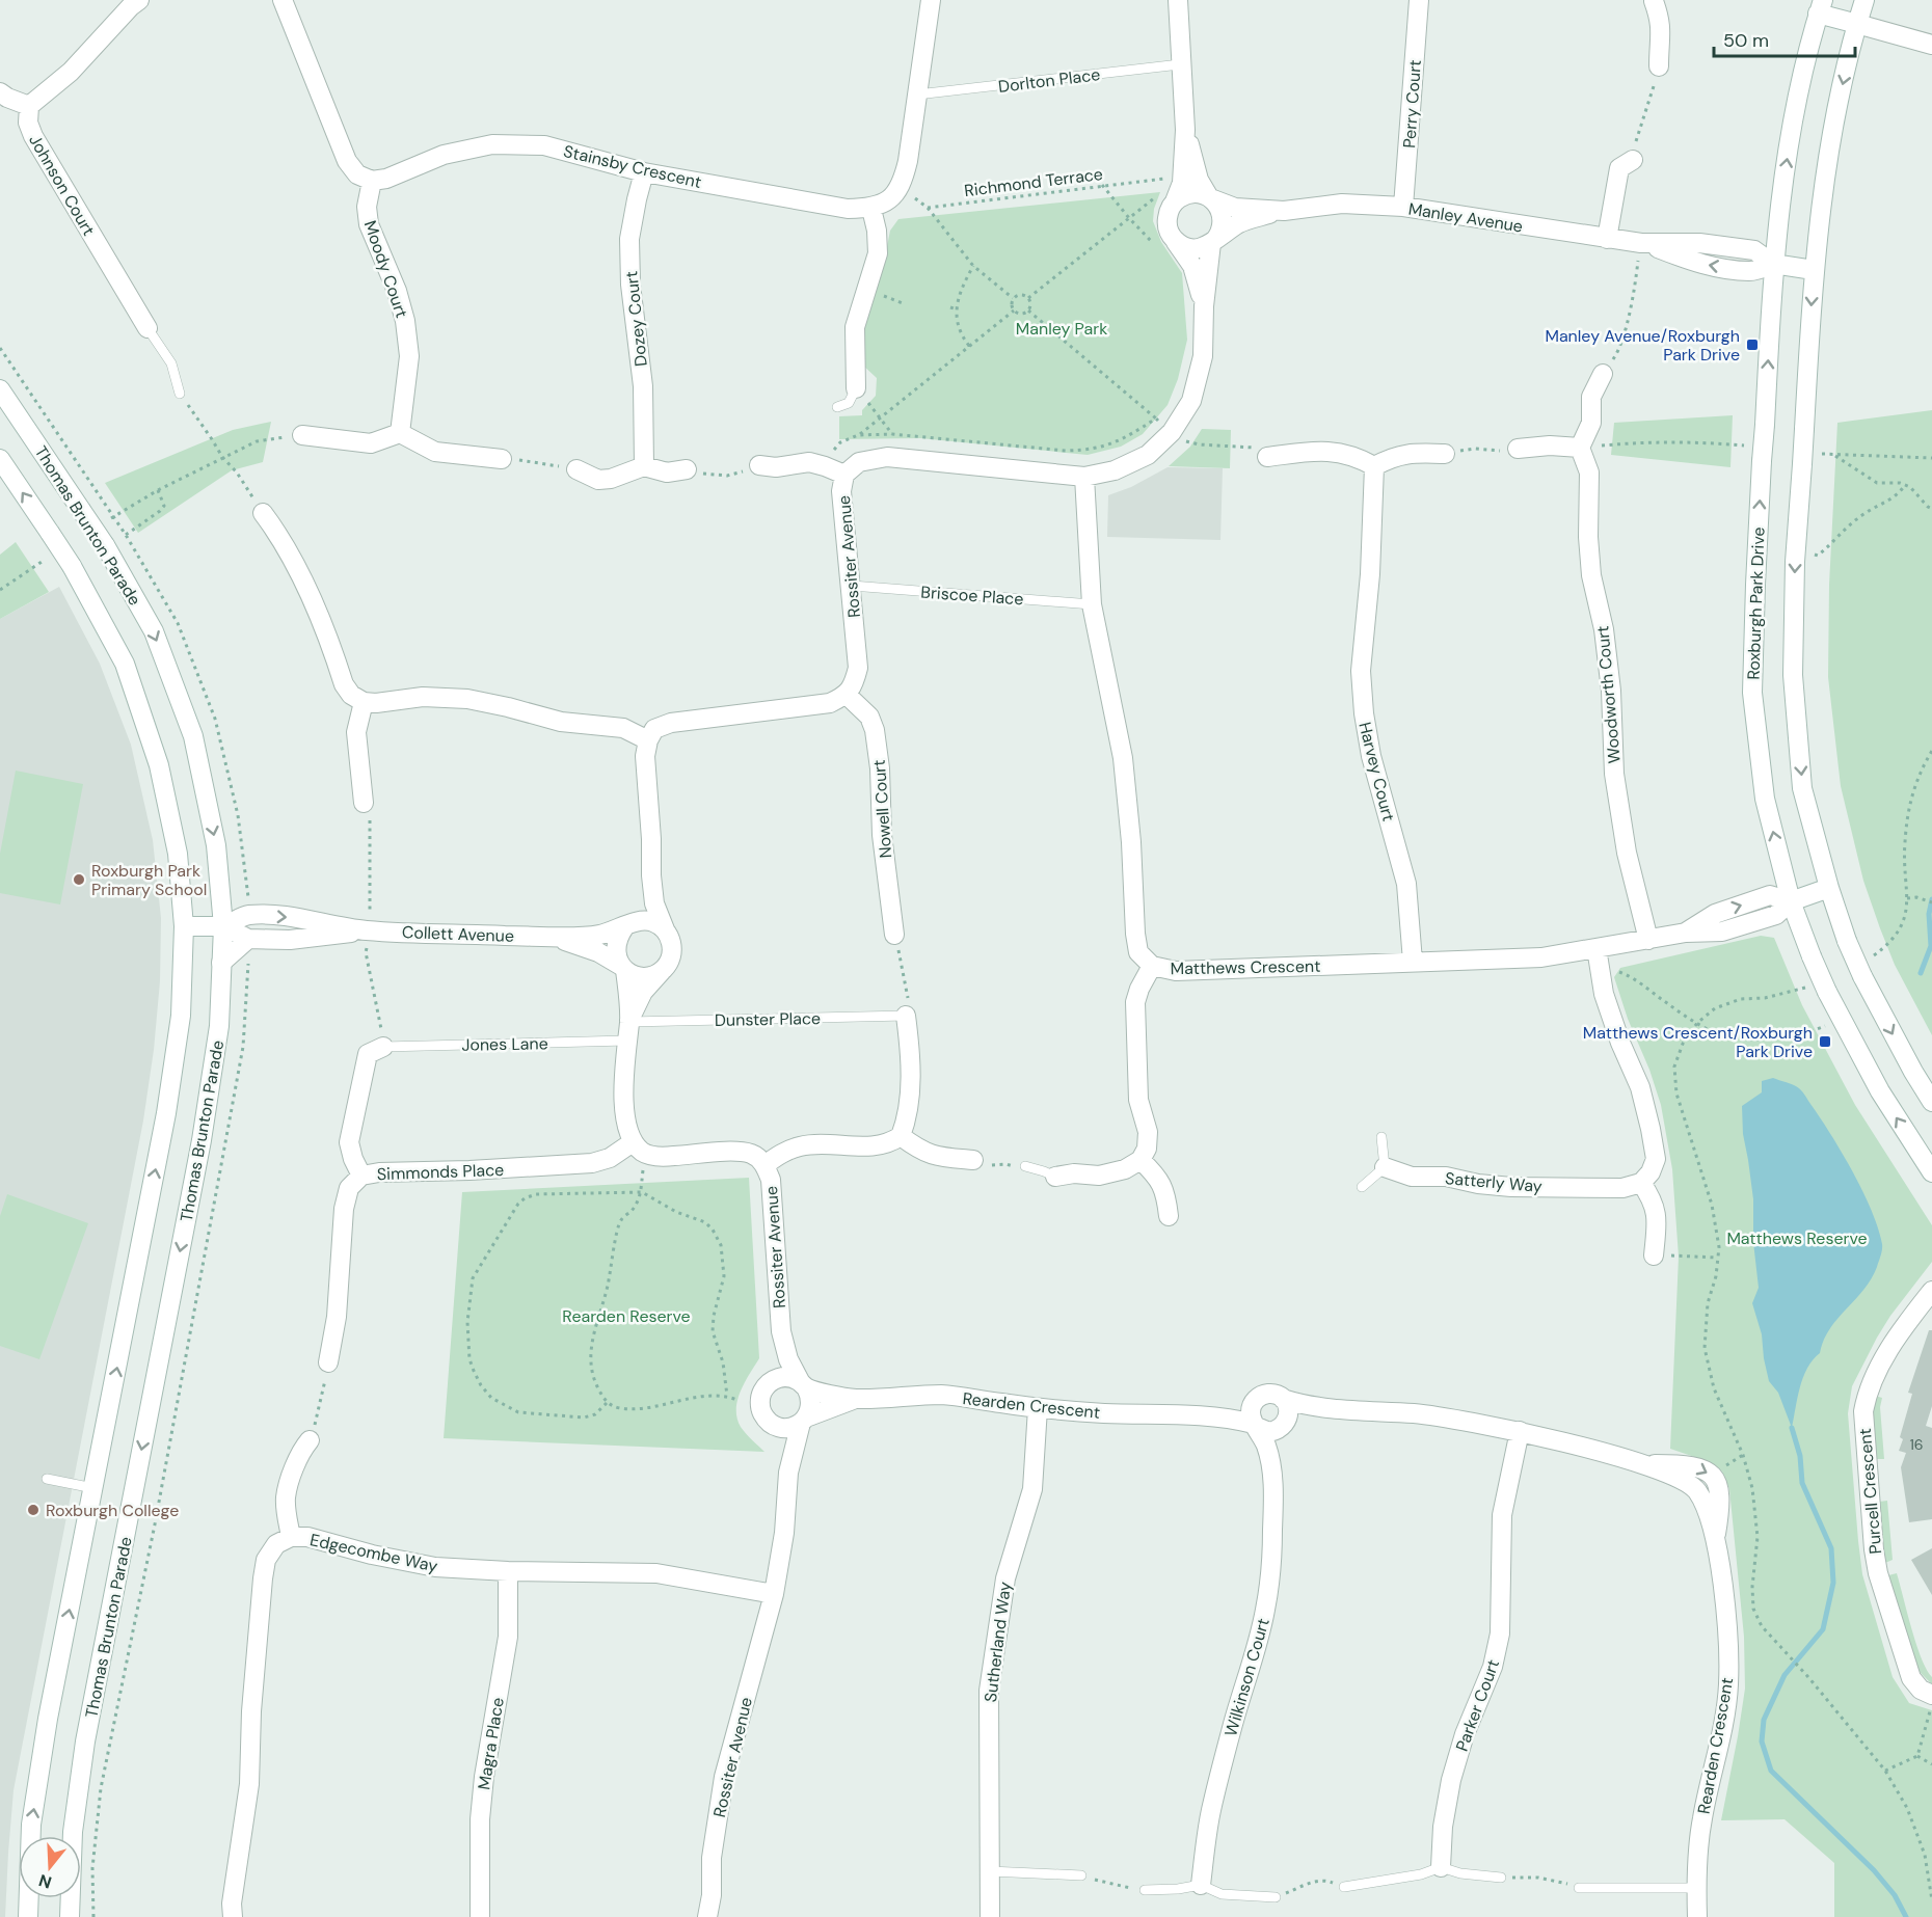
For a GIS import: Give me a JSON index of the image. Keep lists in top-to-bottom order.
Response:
{
  "streets": {
    "street": [
      "Perry Court",
      "Stainsby Crescent",
      "Johnson Court",
      "Manley Avenue",
      "Moody Court",
      "Dozey Court",
      "Thomas Brunton Parade",
      "Rossiter Avenue",
      "Roxburgh Park Drive",
      "Woodworth Court",
      "Harvey Court",
      "Nowell Court",
      "Collett Avenue",
      "Matthews Crescent",
      "Simmonds Place",
      "Satterly Way",
      "Rearden Crescent",
      "Purcell Crescent",
      "Edgecombe Way",
      "Sutherland Way",
      "Wilkinson Court",
      "Parker Court",
      "Magra Place"
    ],
    "lane": [
      "Dorlton Place",
      "Briscoe Place",
      "Dunster Place",
      "Jones Lane"
    ],
    "path": ["Richmond Terrace"]
  },
  "crossings": [
    ["Perry Court", "Manley Avenue"],
    ["Stainsby Crescent", "Moody Court"],
    ["Stainsby Crescent", "Dozey Court"],
    ["Manley Avenue", "Rossiter Avenue"],
    ["Manley Avenue", "Roxburgh Park Drive"],
    ["Thomas Brunton Parade", "Collett Avenue"],
    ["Rossiter Avenue", "Briscoe Place"],
    ["Rossiter Avenue", "Nowell Court"],
    ["Rossiter Avenue", "Matthews Crescent"],
    ["Rossiter Avenue", "Simmonds Place"],
    ["Rossiter Avenue", "Rearden Crescent"],
    ["Rossiter Avenue", "Edgecombe Way"],
    ["Briscoe Place", "Matthews Crescent"],
    ["Roxburgh Park Drive", "Matthews Crescent"],
    ["Woodworth Court", "Matthews Crescent"],
    ["Harvey Court", "Matthews Crescent"],
    ["Rearden Crescent", "Sutherland Way"],
    ["Rearden Crescent", "Wilkinson Court"],
    ["Rearden Crescent", "Parker Court"],
    ["Edgecombe Way", "Magra Place"]
  ],
  "parks": ["Manley Park", "Matthews Reserve", "Rearden Reserve"],
  "places": {
    "transit": ["Manley Avenue/Roxburgh Park Drive", "Matthews Crescent/Roxburgh Park Drive"],
    "other": ["Roxburgh Park Primary School", "Roxburgh College"]
  },
  "house_numbers": ["16"],
  "scale_bar": "50 m",
  "north": "bottom"
}
